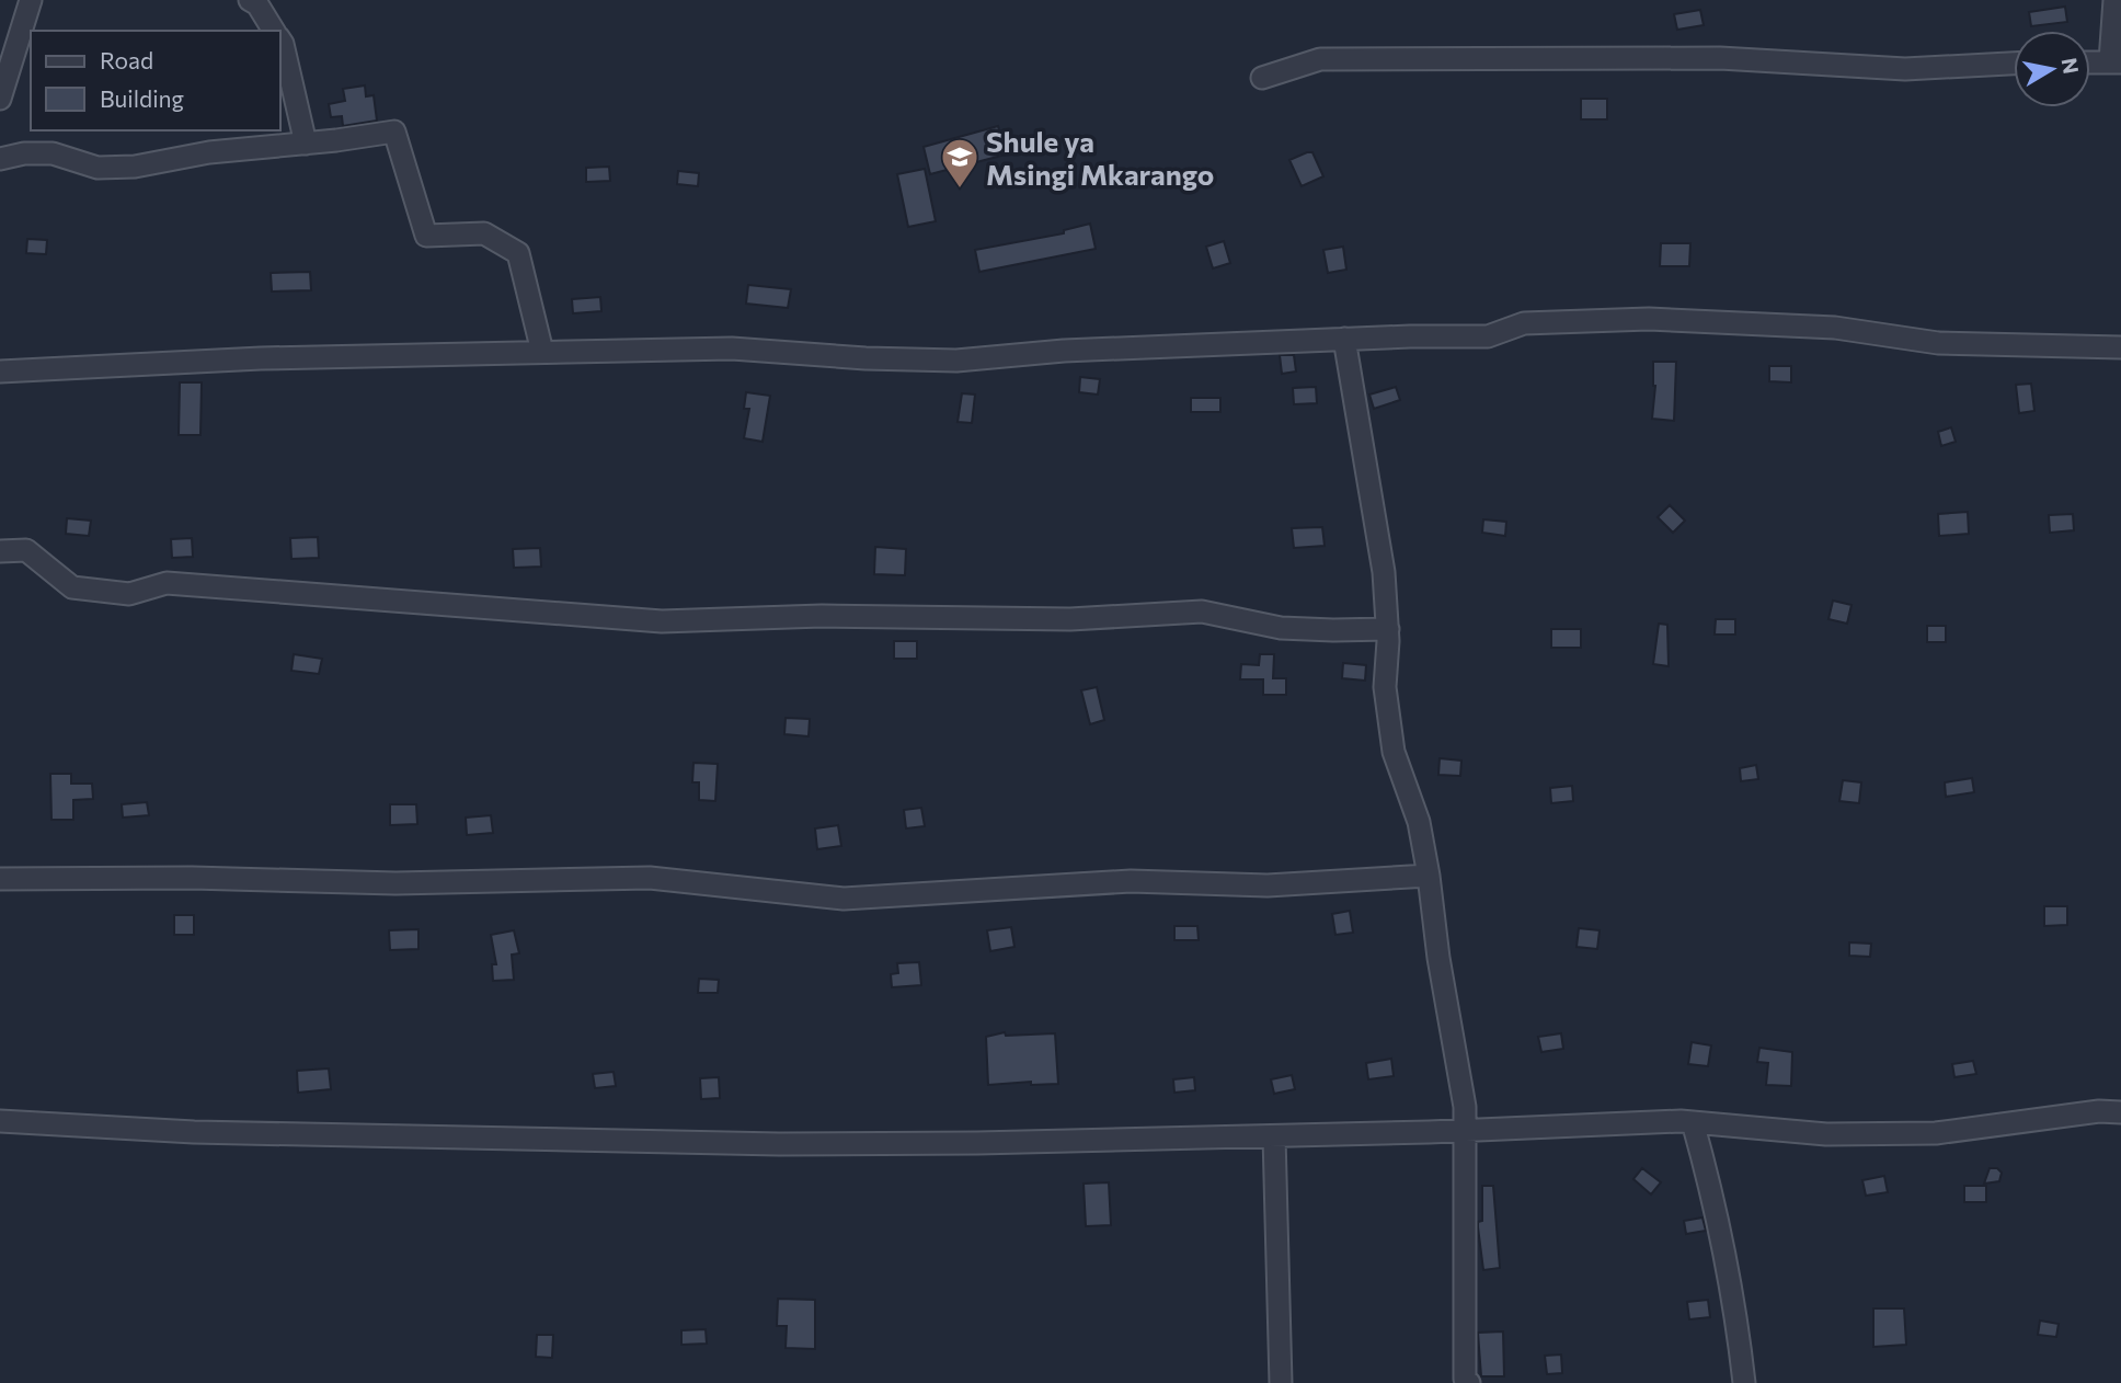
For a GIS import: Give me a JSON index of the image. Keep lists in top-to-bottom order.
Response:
{
  "places": {
    "school or university": ["Shule ya Msingi Mkarango"]
  },
  "legend": ["Road", "Building"],
  "north": "right"
}
